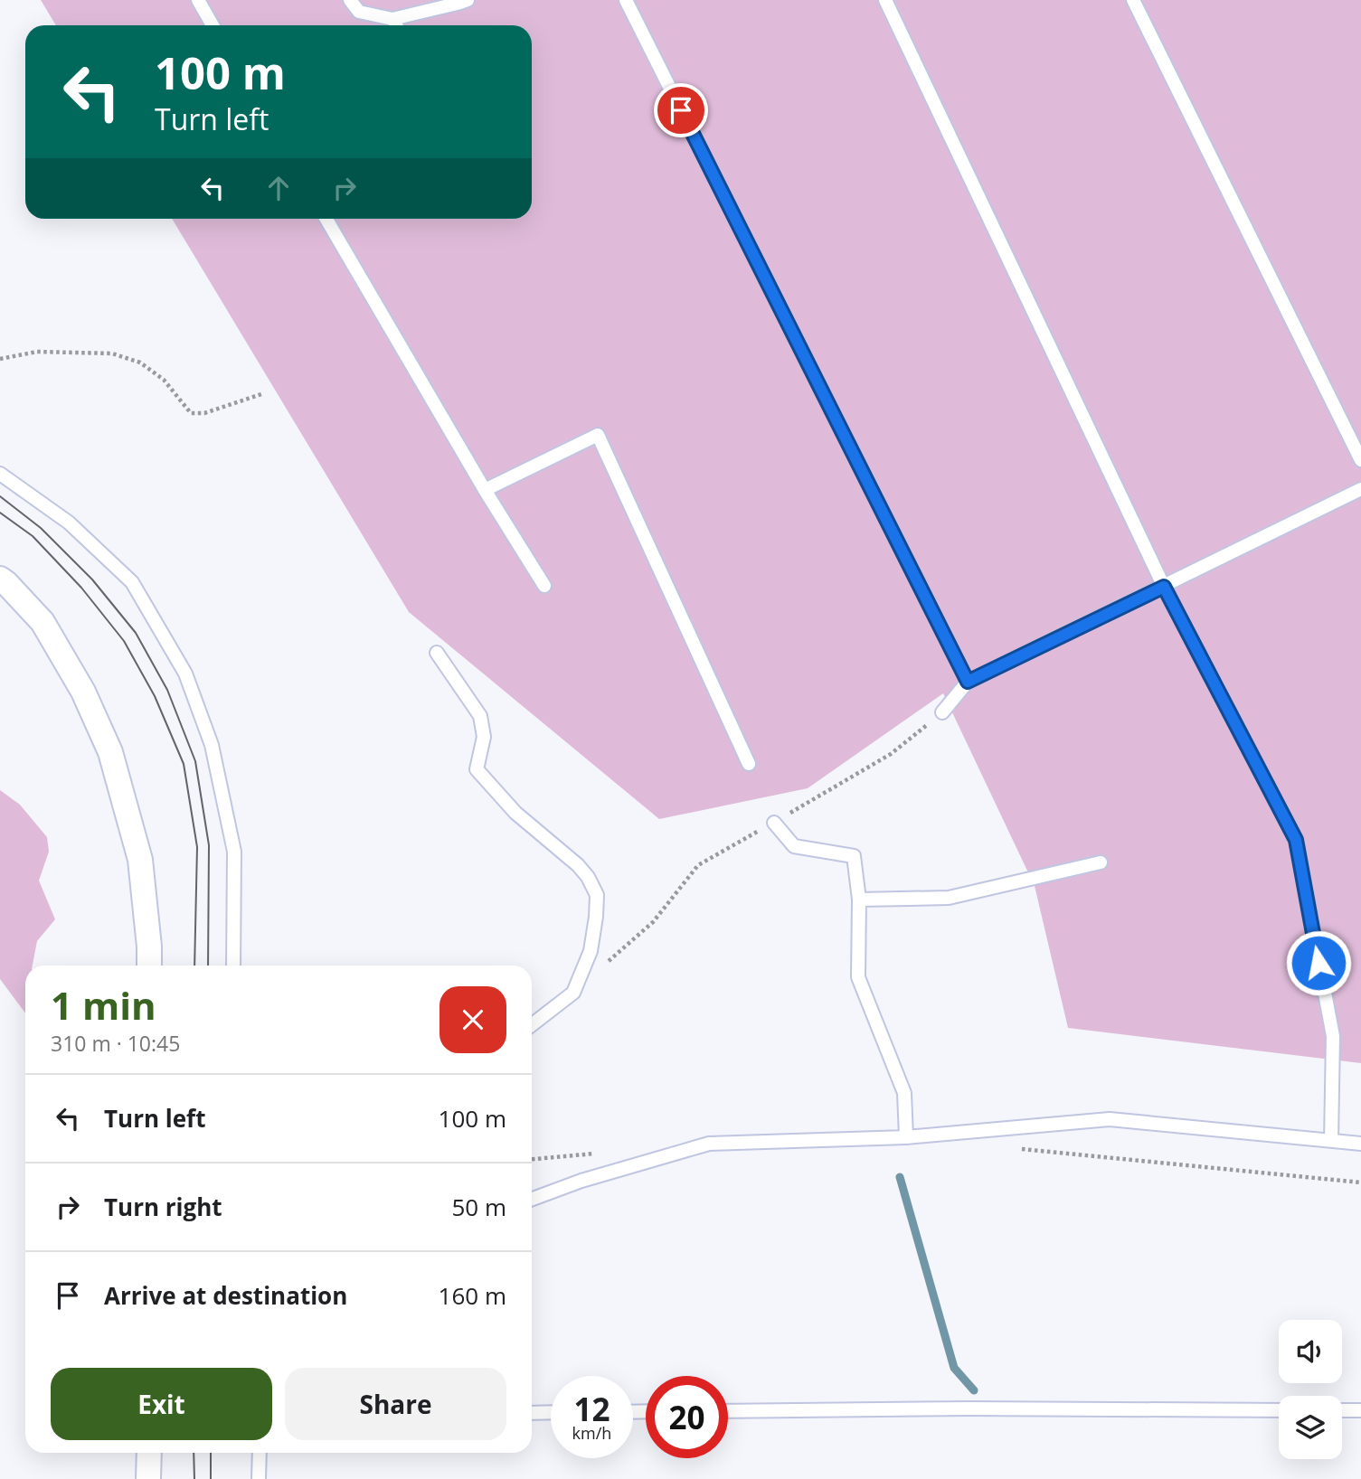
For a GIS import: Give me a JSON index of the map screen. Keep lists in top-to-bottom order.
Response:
{
  "page": {
    "turn": ["100 m", "Turn left"],
    "heading": ["1 min", "310 m · 10:45"],
    "list": [
      {
        "name": "Turn left",
        "value": "100 m"
      },
      {
        "name": "Turn right",
        "value": "50 m"
      },
      {
        "name": "Arrive at destination",
        "value": "160 m"
      }
    ],
    "buttons": ["Exit", "Share"],
    "speed": "12 km/h",
    "limit": "20"
  }
}
